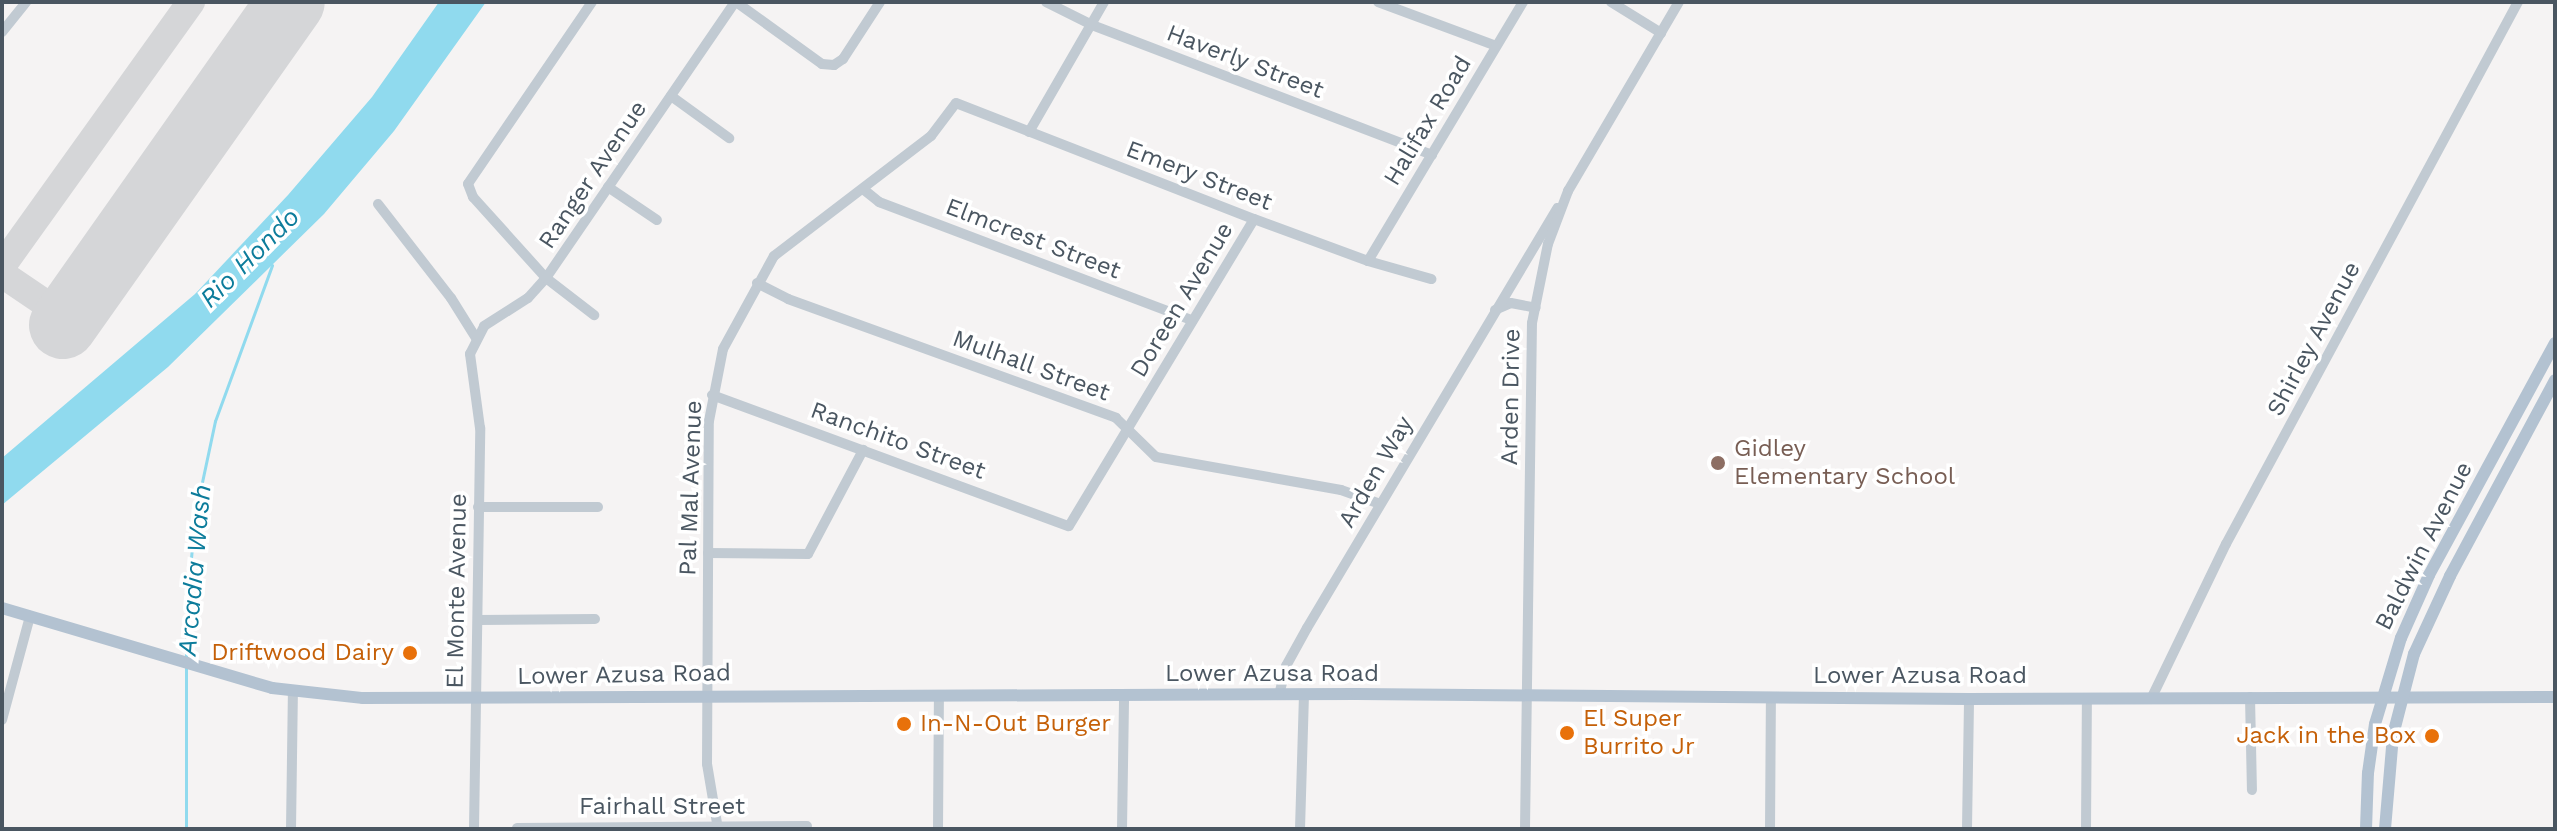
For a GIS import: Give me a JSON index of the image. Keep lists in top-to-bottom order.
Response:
{
  "streets": {
    "main road": ["Baldwin Avenue", "Lower Azusa Road"],
    "street": [
      "Haverly Street",
      "Halifax Road",
      "Ranger Avenue",
      "Emery Street",
      "Elmcrest Street",
      "Doreen Avenue",
      "Shirley Avenue",
      "Mulhall Street",
      "Arden Drive",
      "Ranchito Street",
      "Arden Way",
      "Pal Mal Avenue",
      "El Monte Avenue",
      "Fairhall Street"
    ]
  },
  "crossings": [
    ["Haverly Street", "Halifax Road"],
    ["Halifax Road", "Emery Street"],
    ["Ranger Avenue", "El Monte Avenue"],
    ["Emery Street", "Doreen Avenue"],
    ["Emery Street", "Pal Mal Avenue"],
    ["Elmcrest Street", "Doreen Avenue"],
    ["Elmcrest Street", "Pal Mal Avenue"],
    ["Doreen Avenue", "Mulhall Street"],
    ["Doreen Avenue", "Ranchito Street"],
    ["Shirley Avenue", "Lower Azusa Road"],
    ["Mulhall Street", "Arden Way"],
    ["Mulhall Street", "Pal Mal Avenue"],
    ["Arden Drive", "Arden Way"],
    ["Arden Drive", "Lower Azusa Road"],
    ["Ranchito Street", "Pal Mal Avenue"],
    ["Arden Way", "Lower Azusa Road"],
    ["Pal Mal Avenue", "Lower Azusa Road"],
    ["Pal Mal Avenue", "Fairhall Street"],
    ["Baldwin Avenue", "Lower Azusa Road"],
    ["El Monte Avenue", "Lower Azusa Road"]
  ],
  "water": ["Rio Hondo", "Arcadia Wash"],
  "places": [
    "Gidley Elementary School",
    "Driftwood Dairy",
    "In-N-Out Burger",
    "El Super Burrito Jr",
    "Jack in the Box"
  ]
}
